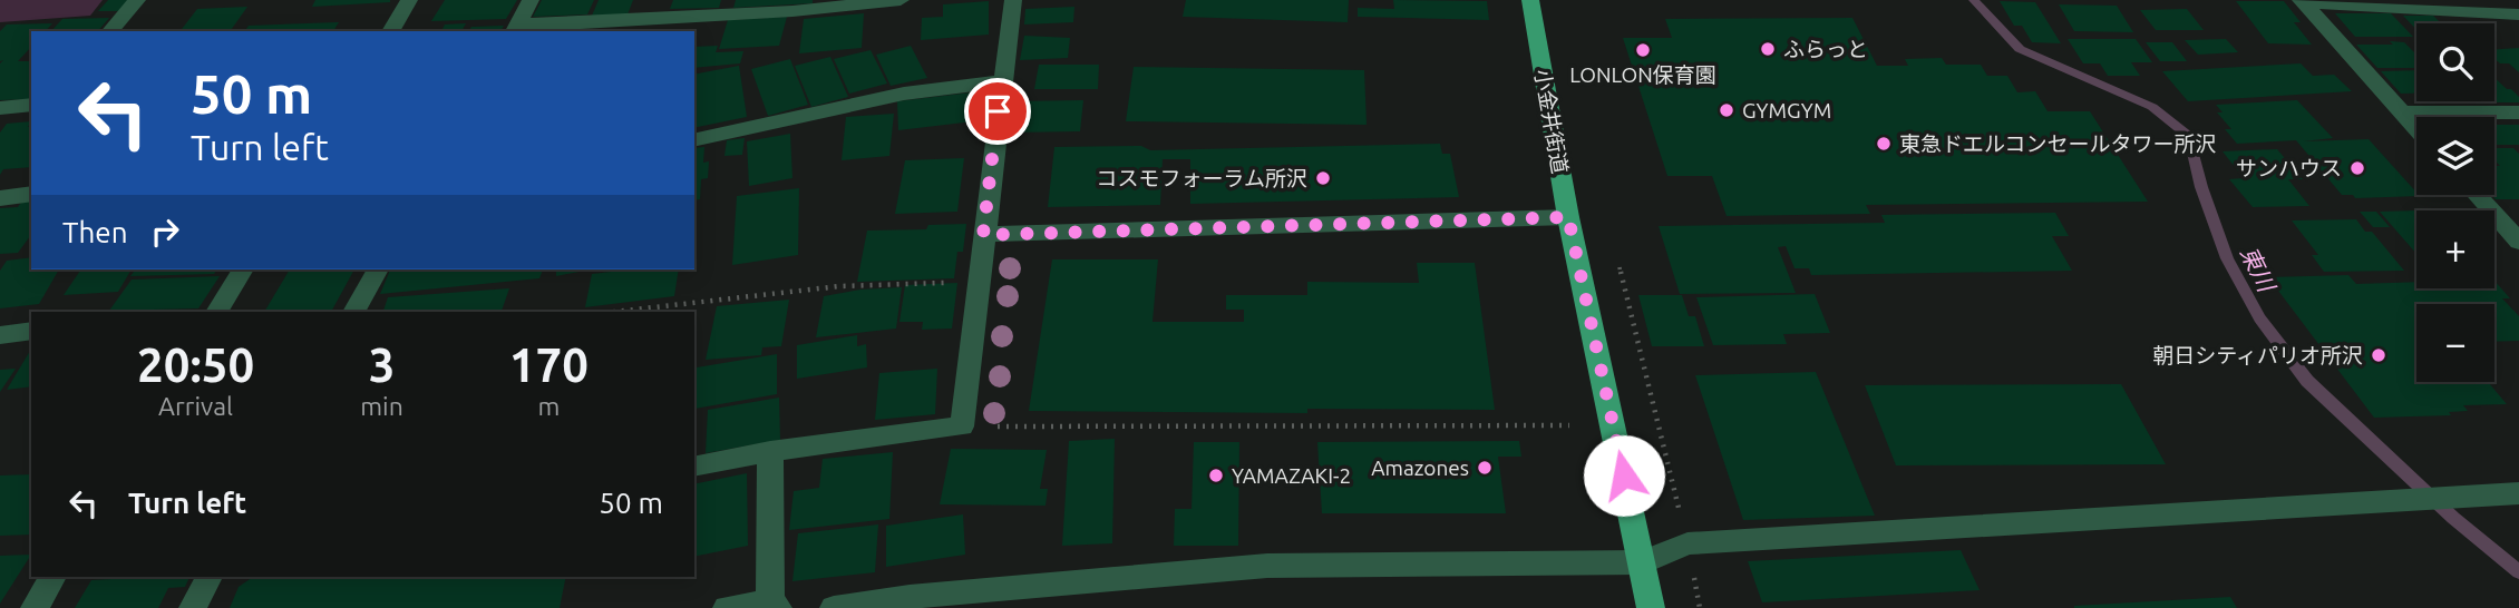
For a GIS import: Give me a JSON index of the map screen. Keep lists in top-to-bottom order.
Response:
{
  "streets": {
    "main road": ["小金井街道"]
  },
  "water": ["東川"],
  "places": [
    "ふらっと",
    "LONLON保育園",
    "GYMGYM",
    "東急ドエルコンセールタワー所沢",
    "サンハウス",
    "コスモフォーラム所沢",
    "朝日シティパリオ所沢",
    "Amazones",
    "YAMAZAKI-2"
  ],
  "page": {
    "map_buttons": ["+", "−"],
    "turn": ["50 m", "Turn left"],
    "then": "Then",
    "eta": [
      "20:50",
      "Arrival",
      "3",
      "min",
      "170",
      "m"
    ],
    "list": [
      {
        "name": "Turn left",
        "value": "50 m"
      }
    ]
  }
}
